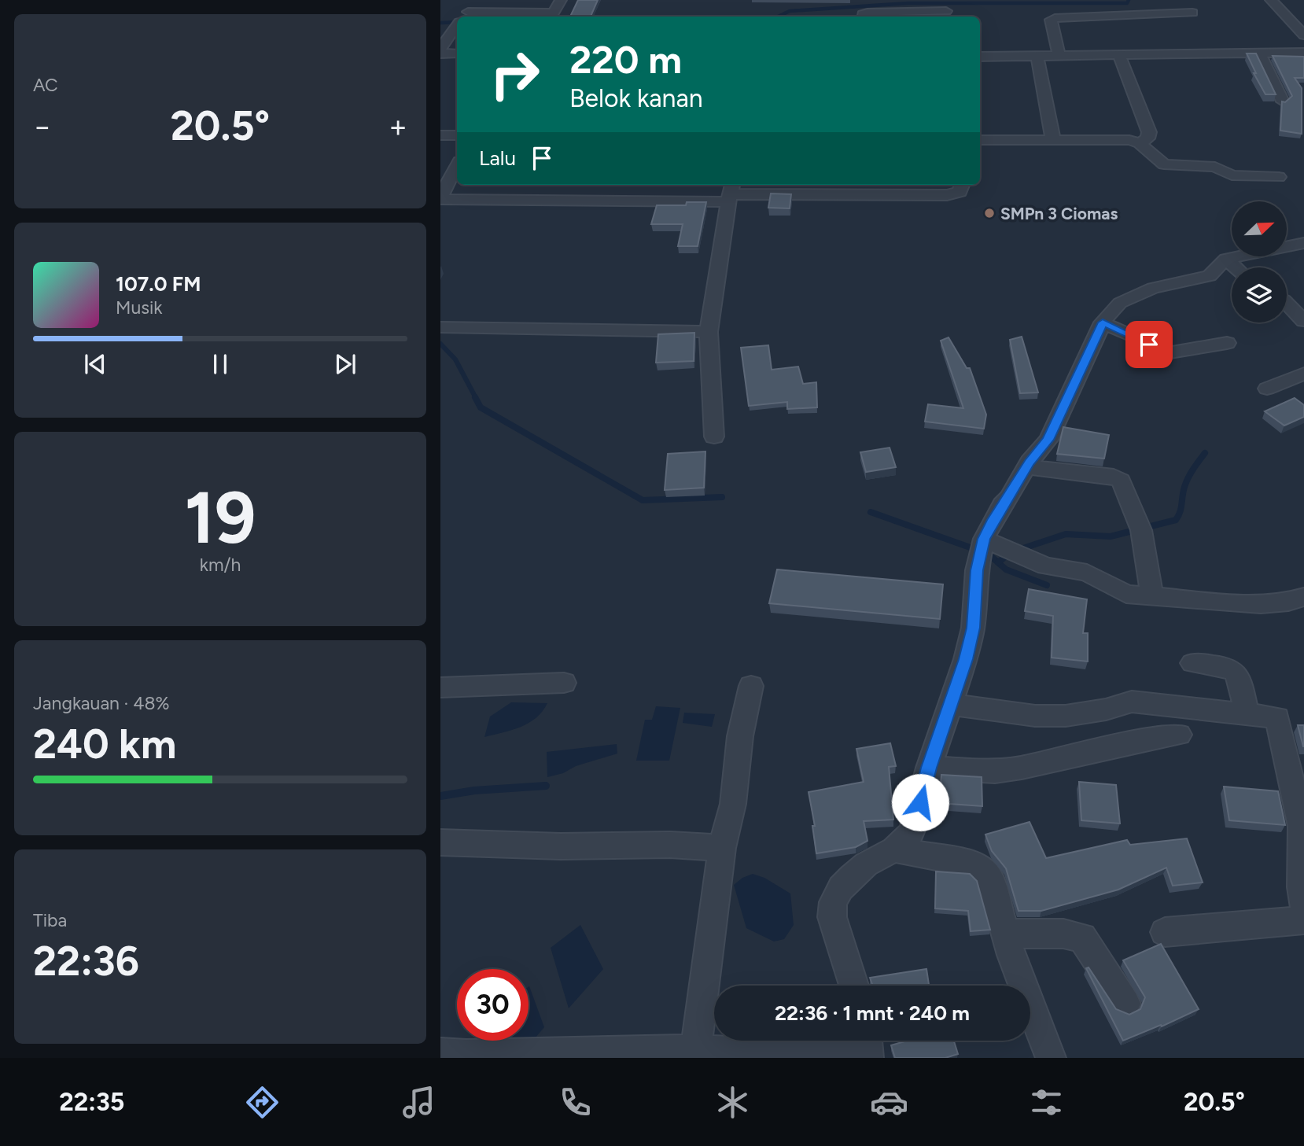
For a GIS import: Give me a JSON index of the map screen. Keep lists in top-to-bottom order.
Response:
{
  "places": ["SMPn 3 Ciomas"],
  "north": "top right",
  "page": {
    "tile": [
      "AC",
      ["19", "km/h"],
      ["Jangkauan · 48%", "240 km"],
      ["Tiba", "22:36"]
    ],
    "turn": ["220 m", "Belok kanan"],
    "heat": ["−", "20.5°", "+"],
    "then": "Lalu",
    "song": ["107.0 FM", "Musik"],
    "limit": "30",
    "trip": "22:36 · 1 mnt · 240 m",
    "tabs": ["22:35", "20.5°"]
  }
}
